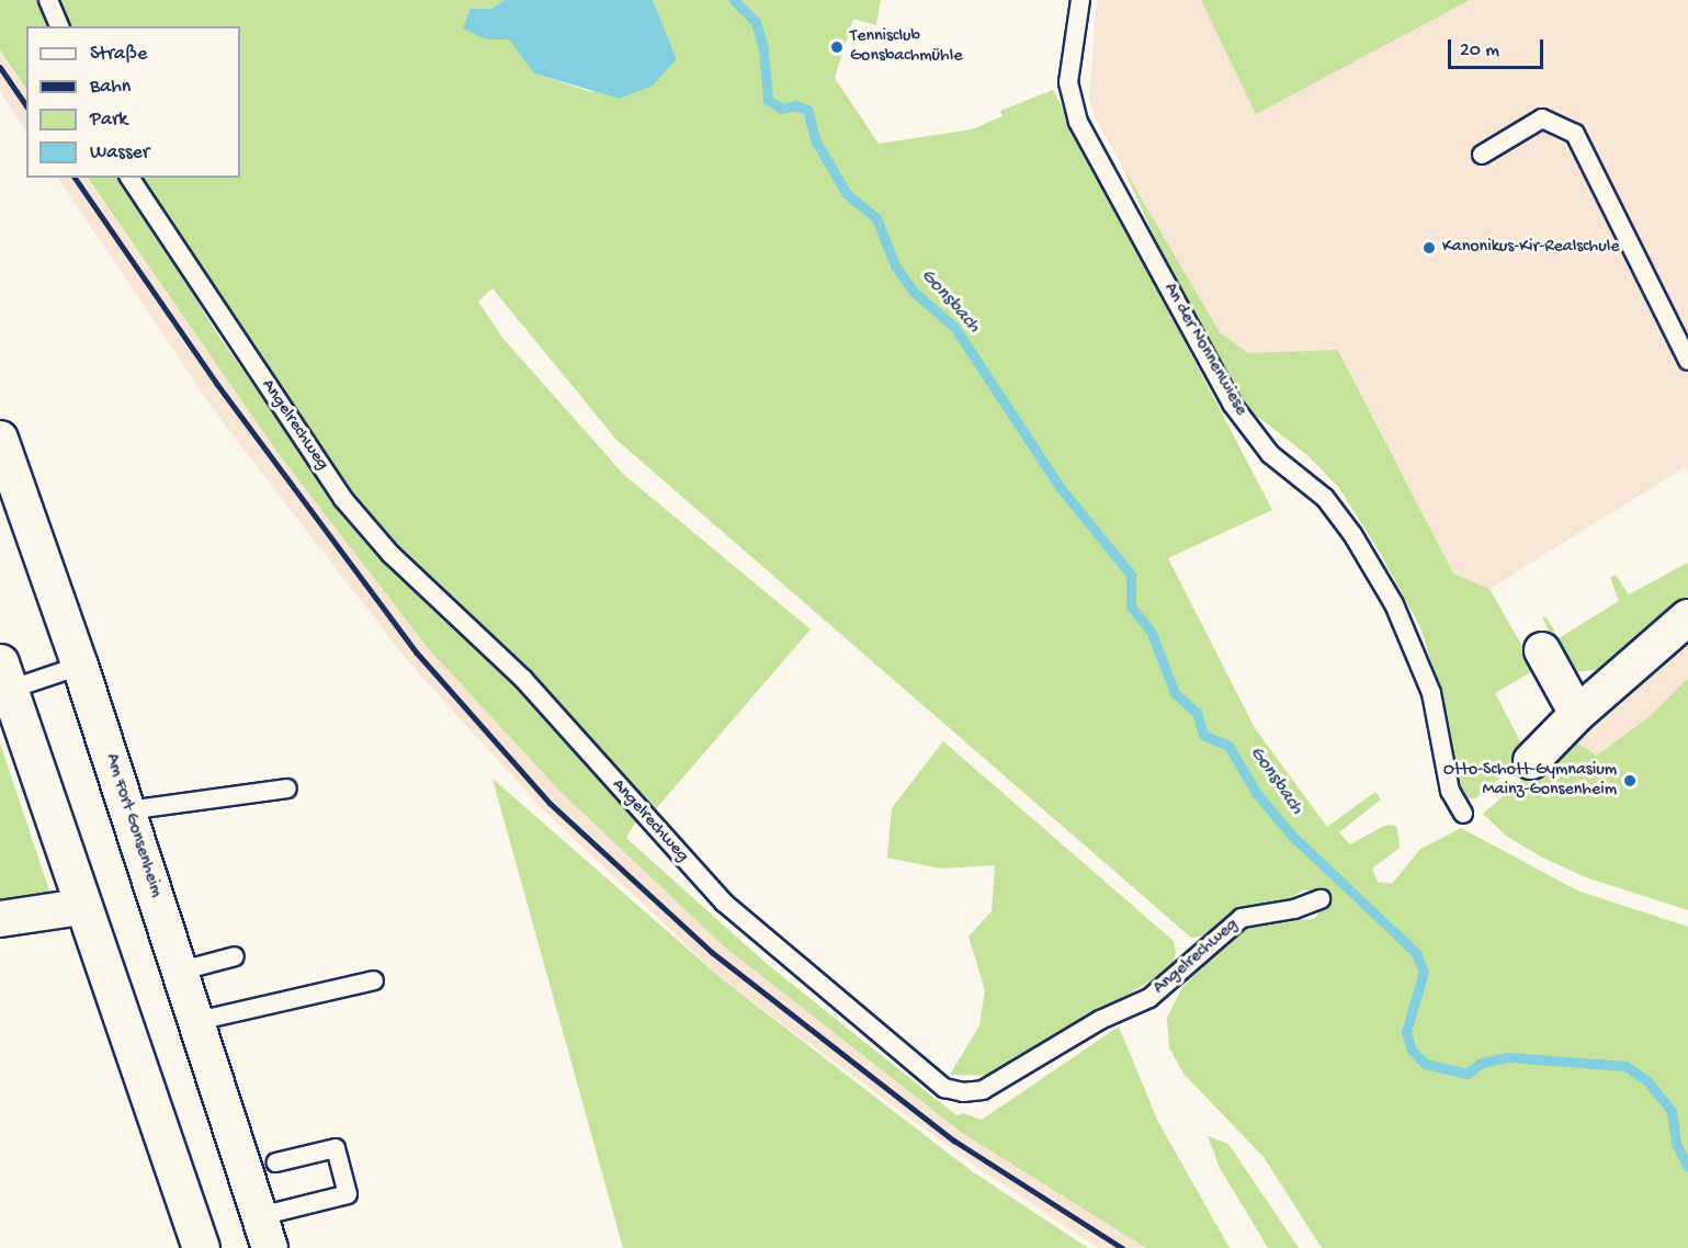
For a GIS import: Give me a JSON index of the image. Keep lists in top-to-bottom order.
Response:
{
  "streets": {
    "street": ["Am Fort Gonsenheim"],
    "lane": ["An der Nonnenwiese", "Angelrechweg"]
  },
  "water": ["Gonsbach"],
  "places": ["Tennisclub Gonsbachmühle", "Kanonikus-Kir-Realschule", "Otto-Schott-Gymnasium Mainz-Gonsenheim"],
  "legend": [
    "Straße",
    "Bahn",
    "Park",
    "Wasser"
  ],
  "scale_bar": "20 m"
}
